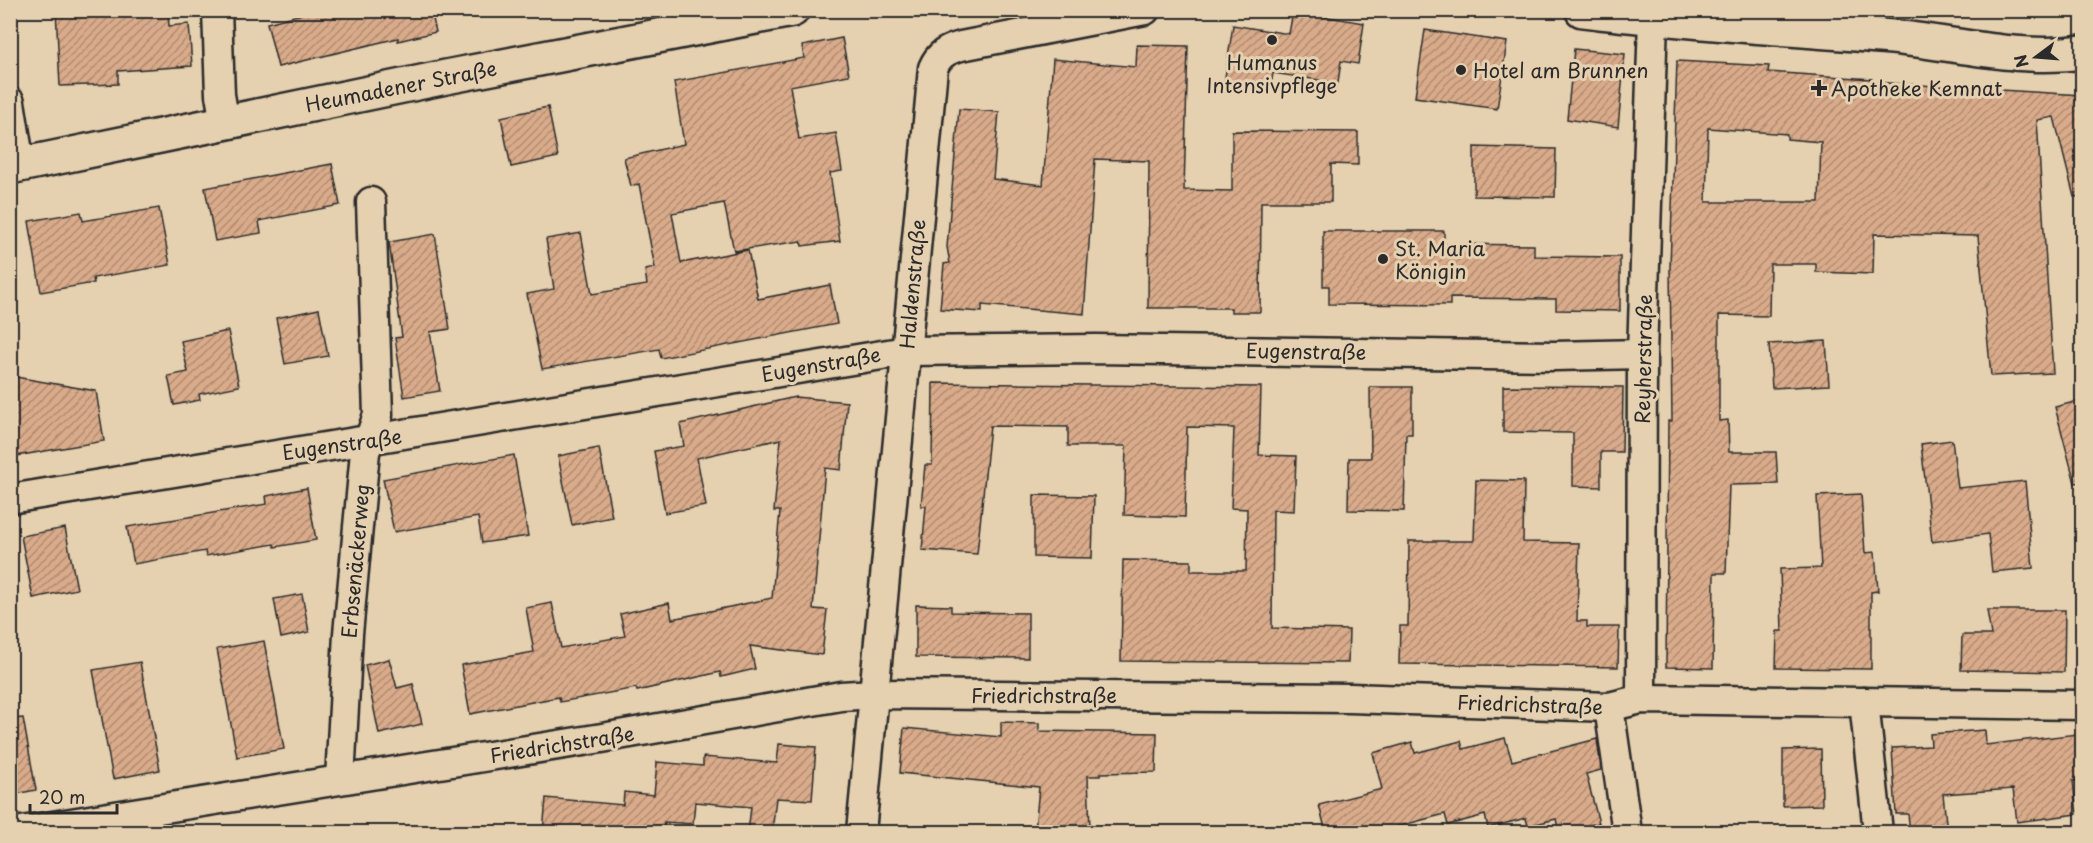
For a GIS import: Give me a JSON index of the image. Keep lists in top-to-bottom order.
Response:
{
  "streets": {
    "main road": ["Heumadener Straße"],
    "street": [
      "Haldenstraße",
      "Eugenstraße",
      "Reyherstraße",
      "Erbsenäckerweg",
      "Friedrichstraße"
    ]
  },
  "crossings": [
    ["Haldenstraße", "Eugenstraße"],
    ["Haldenstraße", "Friedrichstraße"],
    ["Eugenstraße", "Reyherstraße"],
    ["Eugenstraße", "Erbsenäckerweg"],
    ["Reyherstraße", "Friedrichstraße"],
    ["Erbsenäckerweg", "Friedrichstraße"]
  ],
  "places": {
    "other": ["Humanus Intensivpflege", "Hotel am Brunnen", "St. Maria Königin"],
    "health": ["Apotheke Kemnat"]
  },
  "scale_bar": "20 m",
  "north": "left"
}
